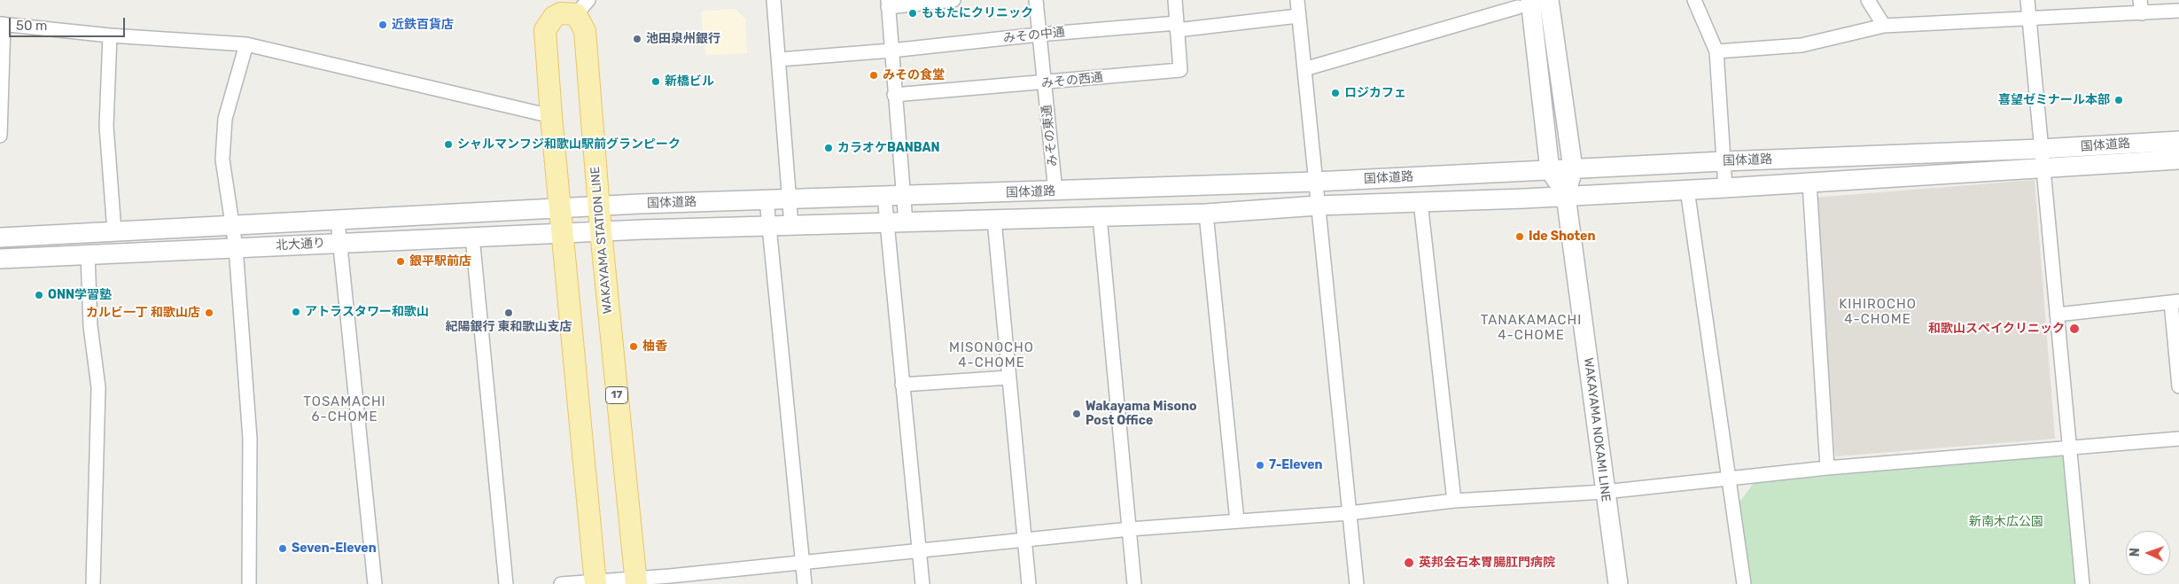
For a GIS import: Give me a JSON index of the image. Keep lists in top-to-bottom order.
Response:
{
  "streets": {
    "main road": ["WAKAYAMA STATION LINE", "17"],
    "street": [
      "みその中通",
      "みその西通",
      "みその東通",
      "国体道路",
      "北大通り",
      "WAKAYAMA NOKAMI LINE"
    ]
  },
  "crossings": [
    ["みその中通", "みその西通"],
    ["みその中通", "みその東通"],
    ["みその西通", "みその東通"],
    ["みその東通", "国体道路"],
    ["国体道路", "WAKAYAMA STATION LINE"],
    ["国体道路", "北大通り"],
    ["国体道路", "WAKAYAMA NOKAMI LINE"],
    ["WAKAYAMA STATION LINE", "北大通り"]
  ],
  "districts": [
    "KIHIROCHO 4-CHOME",
    "TANAKAMACHI 4-CHOME",
    "MISONOCHO 4-CHOME",
    "TOSAMACHI 6-CHOME"
  ],
  "parks": ["新南木広公園"],
  "places": [
    "ももたにクリニック",
    "近鉄百貨店",
    "池田泉州銀行",
    "みその食堂",
    "新橋ビル",
    "ロジカフェ",
    "喜望ゼミナール本部",
    "シャルマンフジ和歌山駅前グランピーク",
    "カラオケBANBAN",
    "Ide Shoten",
    "銀平駅前店",
    "ONN学習塾",
    "アトラスタワー和歌山",
    "カルビ一丁 和歌山店",
    "紀陽銀行 東和歌山支店",
    "和歌山スペイクリニック",
    "柚香",
    "Wakayama Misono Post Office",
    "7-Eleven",
    "Seven-Eleven",
    "英邦会石本胃腸肛門病院"
  ],
  "scale_bar": "50 m",
  "north": "left"
}
